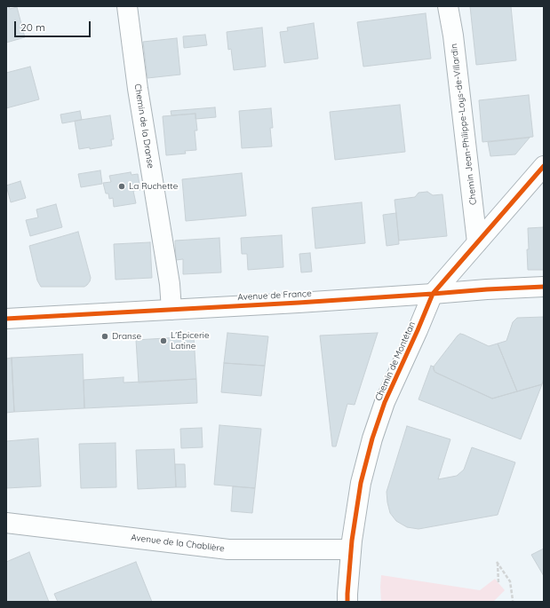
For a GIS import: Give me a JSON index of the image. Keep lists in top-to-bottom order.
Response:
{
  "streets": {
    "street": [
      "Chemin Jean-Philippe-Loys-de-Villardin",
      "Chemin de la Dranse",
      "Avenue de France",
      "Chemin de Montétan",
      "Avenue de la Chablière"
    ]
  },
  "crossings": [
    ["Chemin Jean-Philippe-Loys-de-Villardin", "Chemin de Montétan"],
    ["Chemin de la Dranse", "Avenue de France"],
    ["Avenue de France", "Chemin de Montétan"],
    ["Chemin de Montétan", "Avenue de la Chablière"]
  ],
  "places": ["La Ruchette", "Dranse", "L'Épicerie Latine"],
  "scale_bar": "20 m"
}
